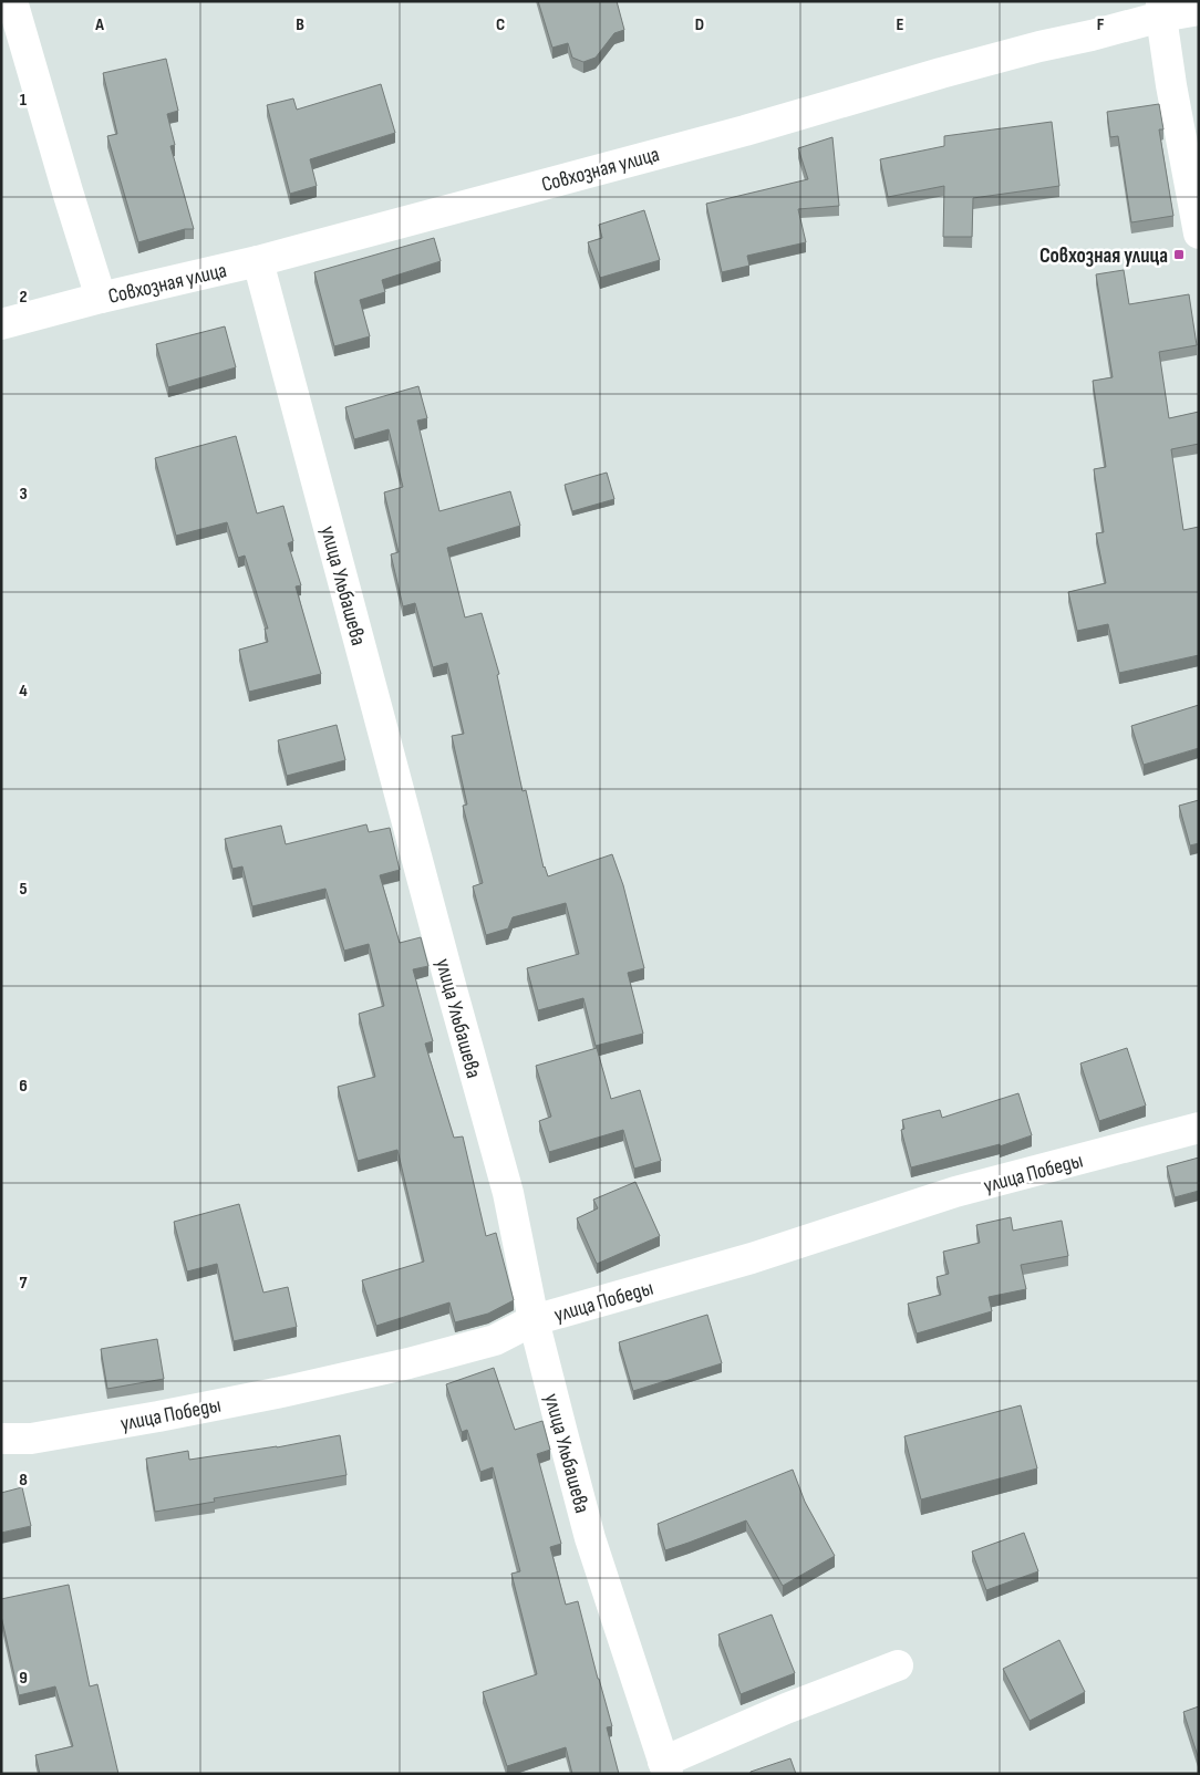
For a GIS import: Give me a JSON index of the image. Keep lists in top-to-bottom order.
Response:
{
  "streets": {
    "street": ["Совхозная улица", "улица Ульбашева", "улица Победы"]
  },
  "crossings": [
    ["Совхозная улица", "улица Ульбашева"],
    ["улица Ульбашева", "улица Победы"]
  ],
  "places": {
    "transit": ["Совхозная улица"]
  },
  "grid": {
    "columns": [
      "A",
      "B",
      "C",
      "D",
      "E",
      "F"
    ],
    "rows": [
      "1",
      "2",
      "3",
      "4",
      "5",
      "6",
      "7",
      "8",
      "9"
    ]
  }
}
